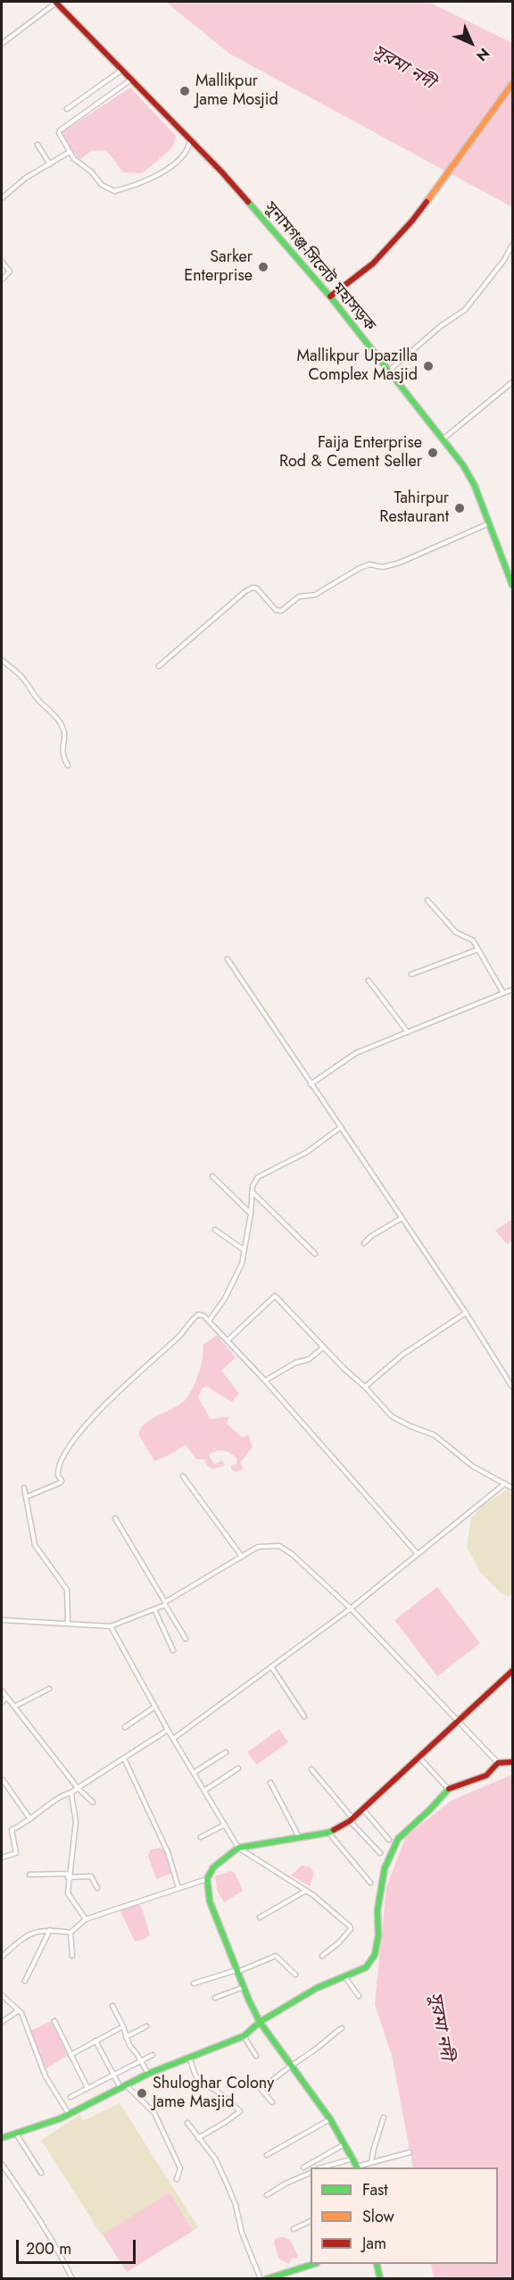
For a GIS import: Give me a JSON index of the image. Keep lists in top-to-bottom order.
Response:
{
  "streets": {
    "main road": ["সুনামগঞ্জ-সিলেট মহাসড়ক"]
  },
  "water": ["সুরমা নদী"],
  "places": [
    "Mallikpur Jame Mosjid",
    "Sarker Enterprise",
    "Mallikpur Upazilla Complex Masjid",
    "Faija Enterprise Rod & Cement Seller",
    "Tahirpur Restaurant",
    "Shuloghar Colony Jame Masjid"
  ],
  "legend": ["Fast", "Slow", "Jam"],
  "scale_bar": "200 m",
  "north": "bottom right"
}
